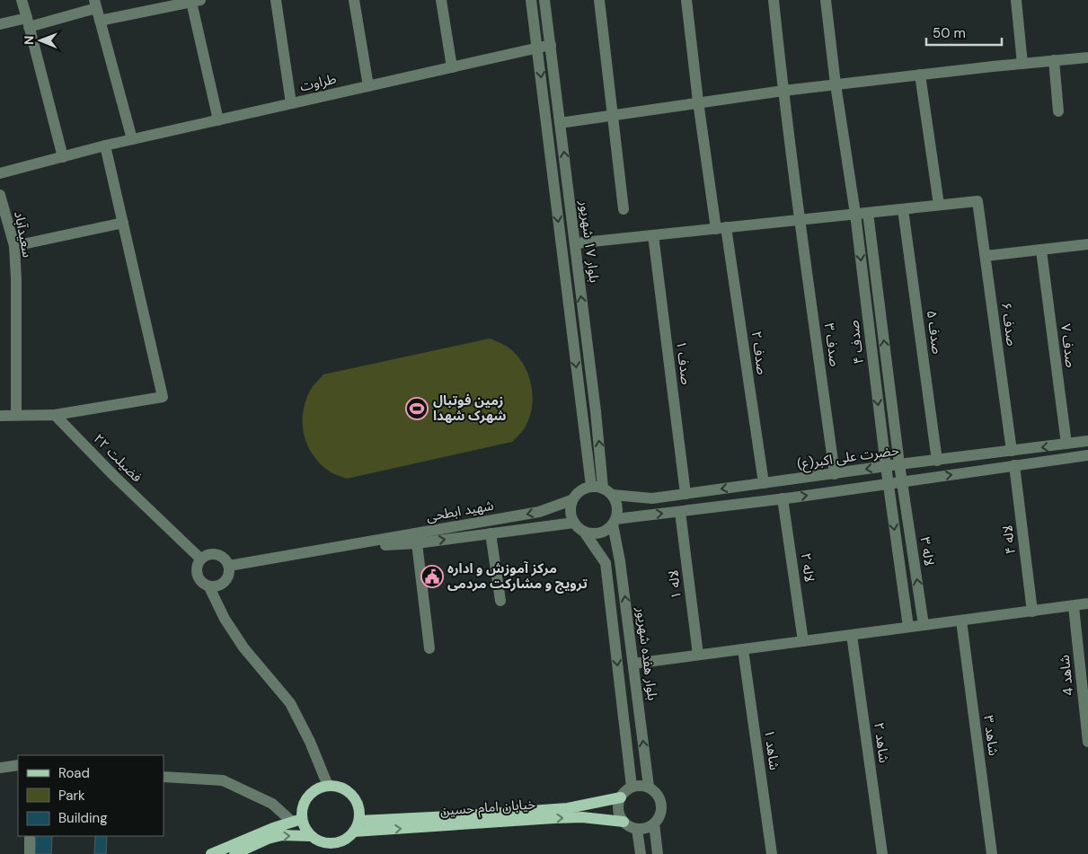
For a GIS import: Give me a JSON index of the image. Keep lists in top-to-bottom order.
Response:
{
  "streets": {
    "main road": ["خیابان امام حسین"],
    "street": [
      "طراوت",
      "سعیدآباد",
      "بلوار ۱۷ شهریور",
      "صدف ۶",
      "صدف ۵",
      "صدف ۴",
      "صدف ۳",
      "صدف ۷",
      "صدف ۲",
      "صدف ۱",
      "حضرت علی اکبر(ع)",
      "فضیلت ۲۲",
      "شهید ابطحی",
      "لاله ۴",
      "لاله ۳",
      "لاله ۲",
      "لاله ۱",
      "بلوار هفده شهریور",
      "شاهد 4",
      "شاهد ۳",
      "شاهد ۲",
      "شاهد ۱"
    ]
  },
  "crossings": [
    ["طراوت", "بلوار ۱۷ شهریور"],
    ["بلوار ۱۷ شهریور", "حضرت علی اکبر(ع)"],
    ["بلوار ۱۷ شهریور", "شهید ابطحی"],
    ["بلوار ۱۷ شهریور", "بلوار هفده شهریور"],
    ["صدف ۶", "حضرت علی اکبر(ع)"],
    ["صدف ۵", "حضرت علی اکبر(ع)"],
    ["صدف ۴", "حضرت علی اکبر(ع)"],
    ["صدف ۴", "لاله ۳"],
    ["صدف ۳", "حضرت علی اکبر(ع)"],
    ["صدف ۷", "حضرت علی اکبر(ع)"],
    ["صدف ۲", "حضرت علی اکبر(ع)"],
    ["صدف ۱", "حضرت علی اکبر(ع)"],
    ["حضرت علی اکبر(ع)", "شهید ابطحی"],
    ["حضرت علی اکبر(ع)", "بلوار هفده شهریور"],
    ["فضیلت ۲۲", "شهید ابطحی"],
    ["شهید ابطحی", "بلوار هفده شهریور"],
    ["بلوار هفده شهریور", "خیابان امام حسین"]
  ],
  "places": {
    "sports": ["زمین فوتبال شهرک شهدا"],
    "public building": ["مرکز آموزش و اداره ترویج و مشارکت مردمی"]
  },
  "legend": ["Road", "Park", "Building"],
  "scale_bar": "50 m",
  "north": "left"
}
